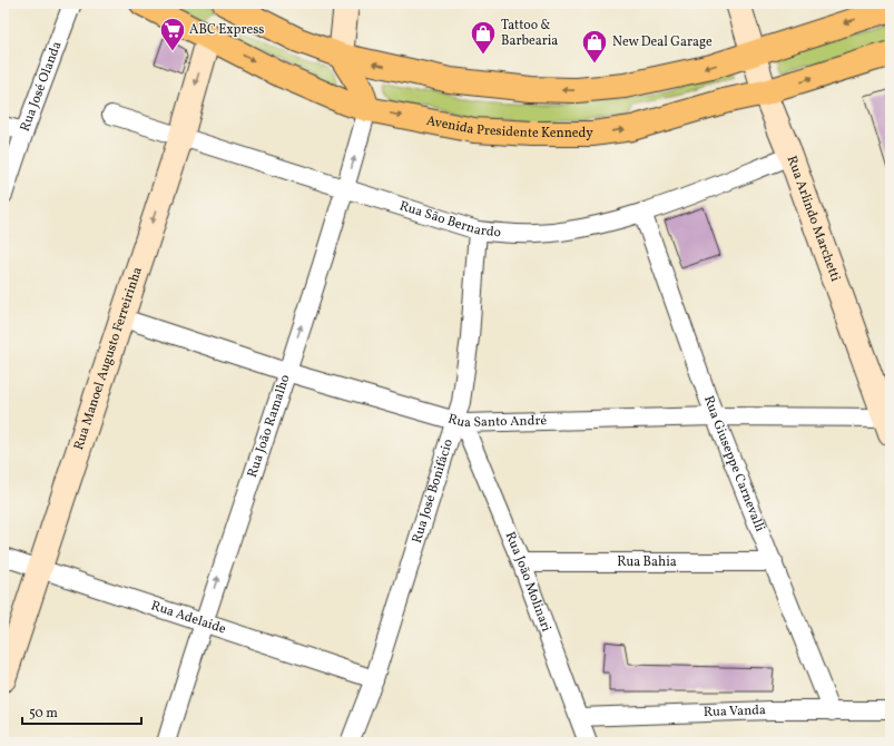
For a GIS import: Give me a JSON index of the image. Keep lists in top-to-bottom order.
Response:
{
  "streets": {
    "main road": ["Avenida Presidente Kennedy", "Rua Arlindo Marchetti", "Rua Manoel Augusto Ferreirinha"],
    "street": [
      "Rua José Olanda",
      "Rua São Bernardo",
      "Rua Santo André",
      "Rua João Ramalho",
      "Rua Giuseppe Carnevalli",
      "Rua José Bonifácio",
      "Rua Bahia",
      "Rua João Molinari",
      "Rua Adelaide",
      "Rua Vanda"
    ]
  },
  "crossings": [
    ["Avenida Presidente Kennedy", "Rua Arlindo Marchetti"],
    ["Avenida Presidente Kennedy", "Rua Manoel Augusto Ferreirinha"],
    ["Avenida Presidente Kennedy", "Rua João Ramalho"],
    ["Rua Arlindo Marchetti", "Rua São Bernardo"],
    ["Rua Arlindo Marchetti", "Rua Santo André"],
    ["Rua São Bernardo", "Rua Manoel Augusto Ferreirinha"],
    ["Rua São Bernardo", "Rua João Ramalho"],
    ["Rua São Bernardo", "Rua Giuseppe Carnevalli"],
    ["Rua São Bernardo", "Rua José Bonifácio"],
    ["Rua Manoel Augusto Ferreirinha", "Rua Santo André"],
    ["Rua Manoel Augusto Ferreirinha", "Rua Adelaide"],
    ["Rua Santo André", "Rua João Ramalho"],
    ["Rua Santo André", "Rua Giuseppe Carnevalli"],
    ["Rua Santo André", "Rua José Bonifácio"],
    ["Rua Santo André", "Rua João Molinari"],
    ["Rua João Ramalho", "Rua Adelaide"],
    ["Rua Giuseppe Carnevalli", "Rua Bahia"],
    ["Rua Giuseppe Carnevalli", "Rua Vanda"],
    ["Rua José Bonifácio", "Rua João Molinari"],
    ["Rua José Bonifácio", "Rua Adelaide"],
    ["Rua Bahia", "Rua João Molinari"],
    ["Rua João Molinari", "Rua Vanda"]
  ],
  "one_way": ["Rua Manoel Augusto Ferreirinha", "Rua João Ramalho"],
  "places": {
    "supermarket": ["ABC Express"],
    "shop": ["Tattoo & Barbearia", "New Deal Garage"]
  },
  "scale_bar": "50 m"
}
